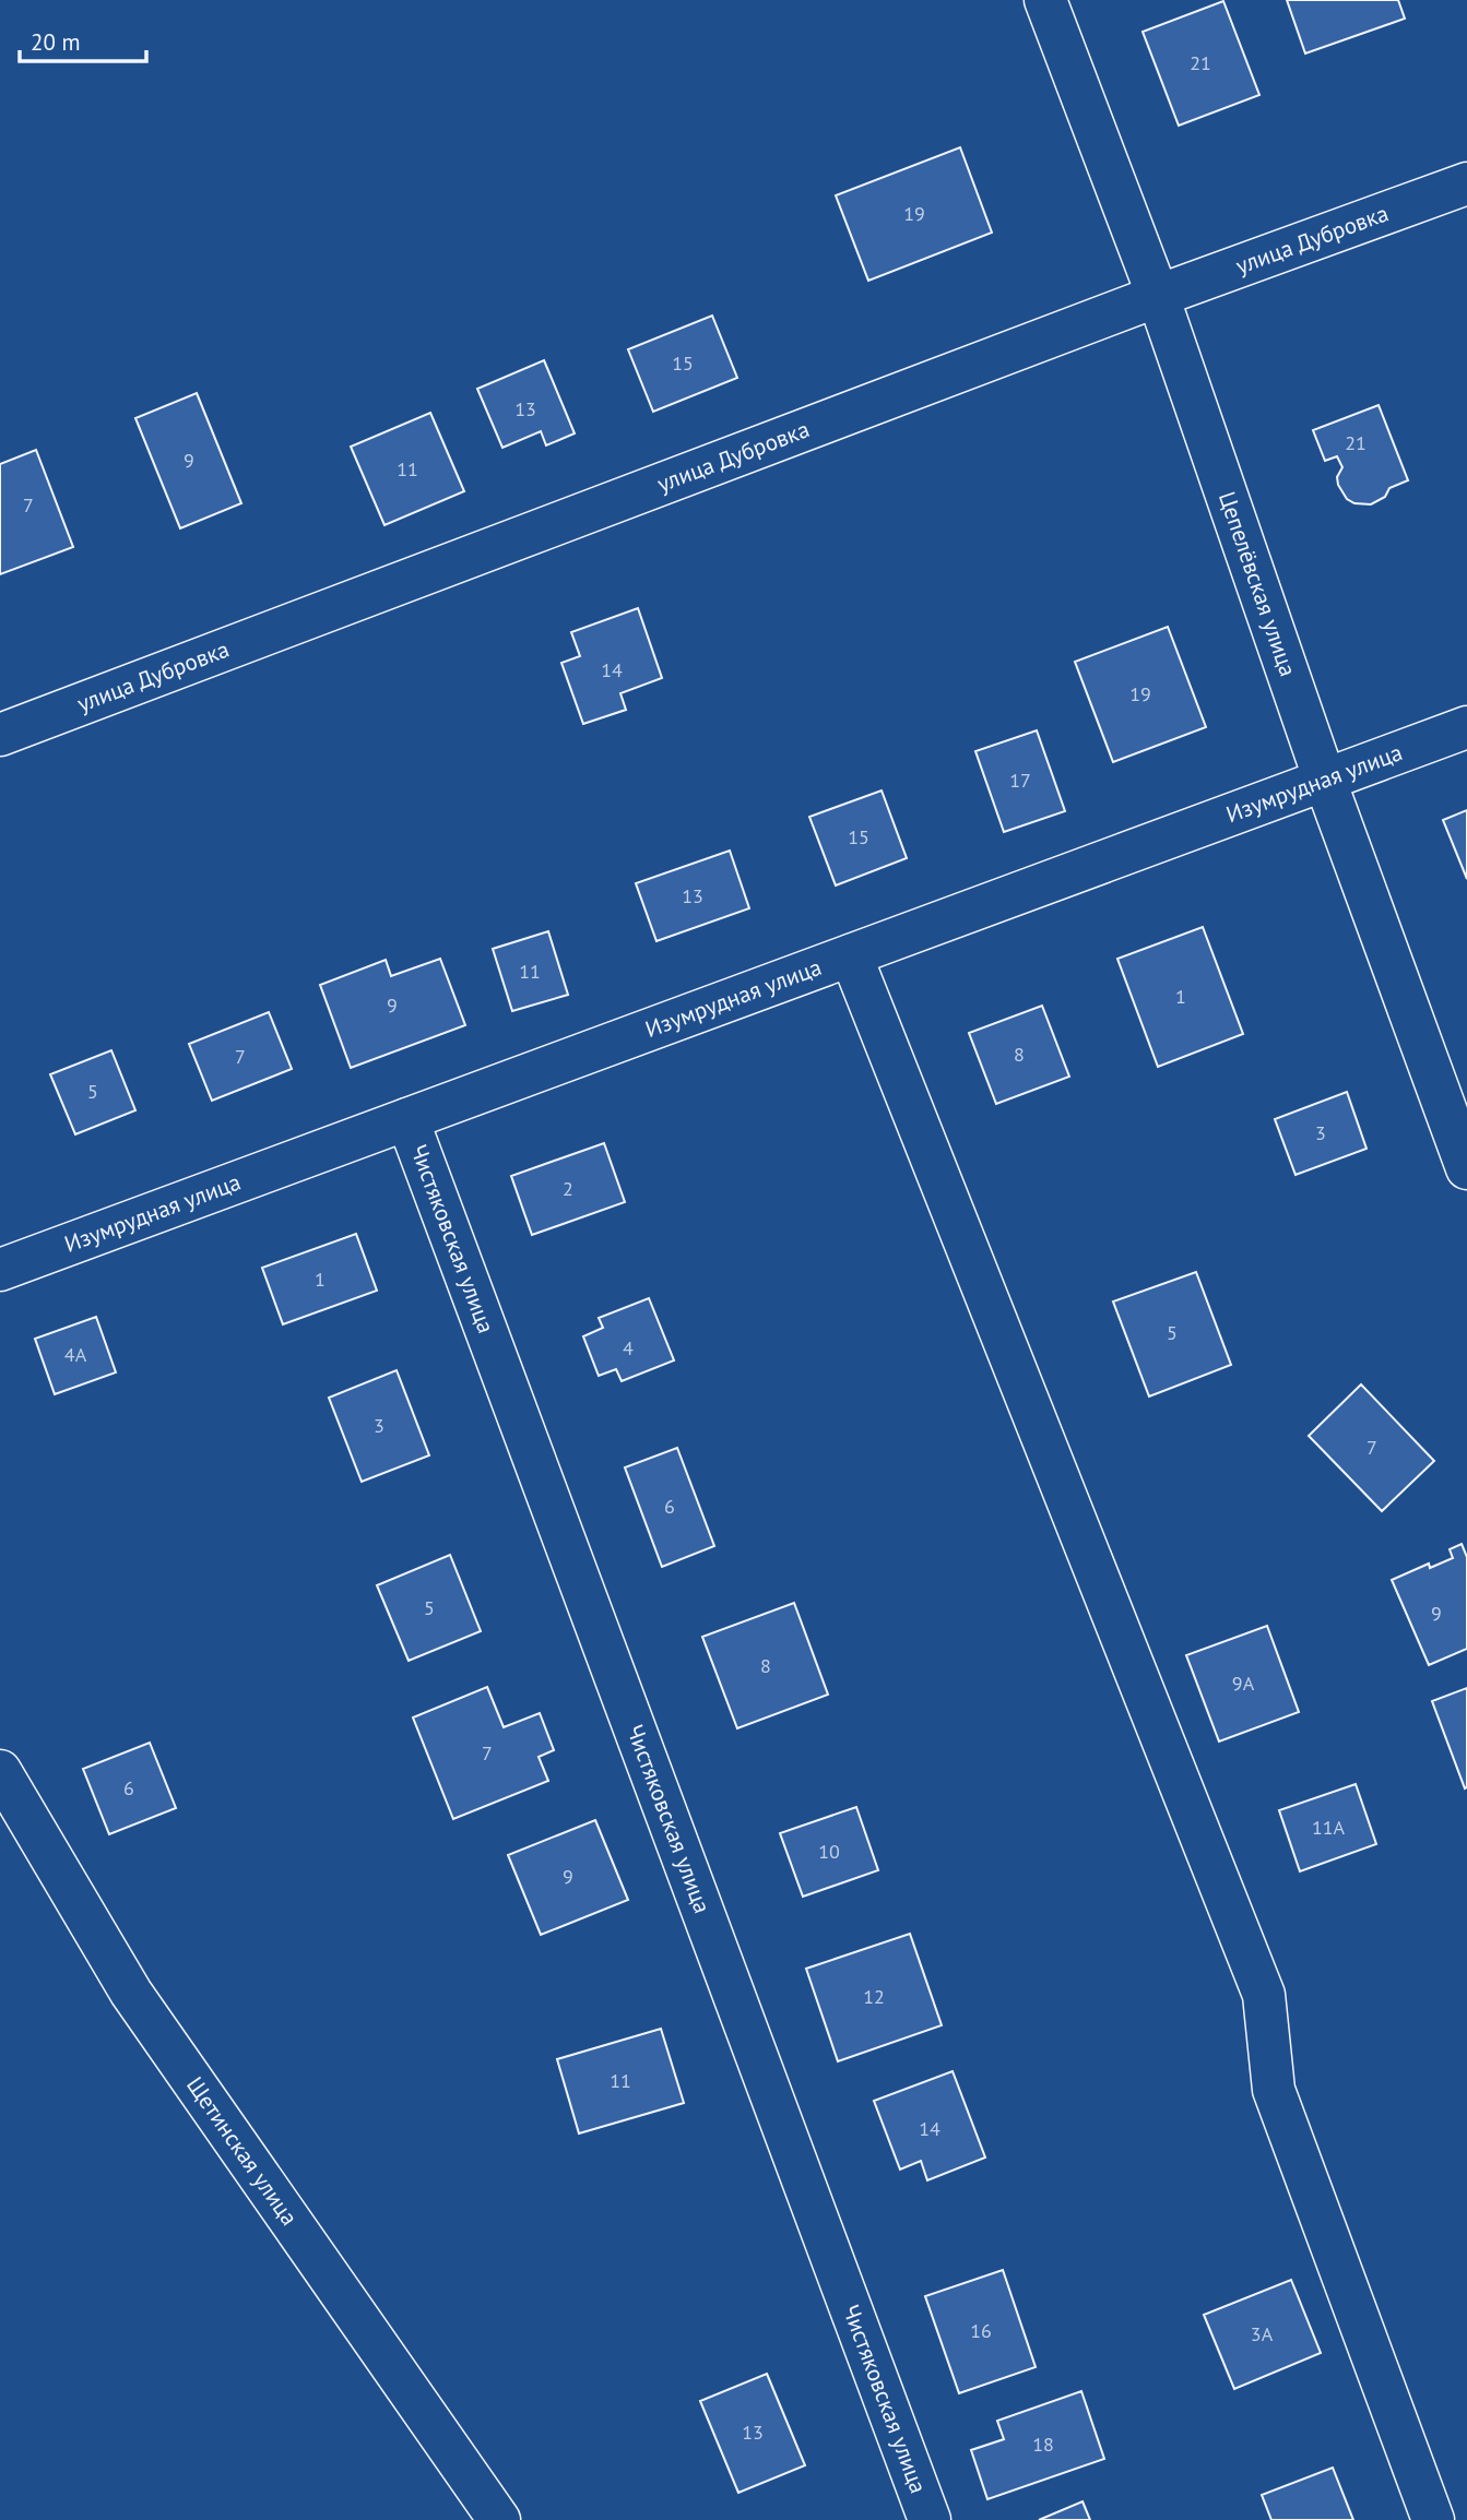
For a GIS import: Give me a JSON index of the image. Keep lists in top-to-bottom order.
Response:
{
  "streets": {
    "street": [
      "улица Дубровка",
      "Цепелёвская улица",
      "Изумрудная улица",
      "Чистяковская улица",
      "Щетинская улица"
    ]
  },
  "crossings": [
    ["улица Дубровка", "Цепелёвская улица"],
    ["Цепелёвская улица", "Изумрудная улица"],
    ["Изумрудная улица", "Чистяковская улица"]
  ],
  "house_numbers": [
    "21",
    "19",
    "15",
    "13",
    "21",
    "9",
    "11",
    "7",
    "14",
    "19",
    "17",
    "15",
    "13",
    "11",
    "1",
    "9",
    "8",
    "7",
    "5",
    "3",
    "2",
    "1",
    "5",
    "4",
    "4А",
    "3",
    "7",
    "6",
    "5",
    "9",
    "8",
    "9А",
    "7",
    "6",
    "11А",
    "10",
    "9",
    "12",
    "11",
    "14",
    "16",
    "3А",
    "13",
    "18"
  ],
  "scale_bar": "20 m"
}
